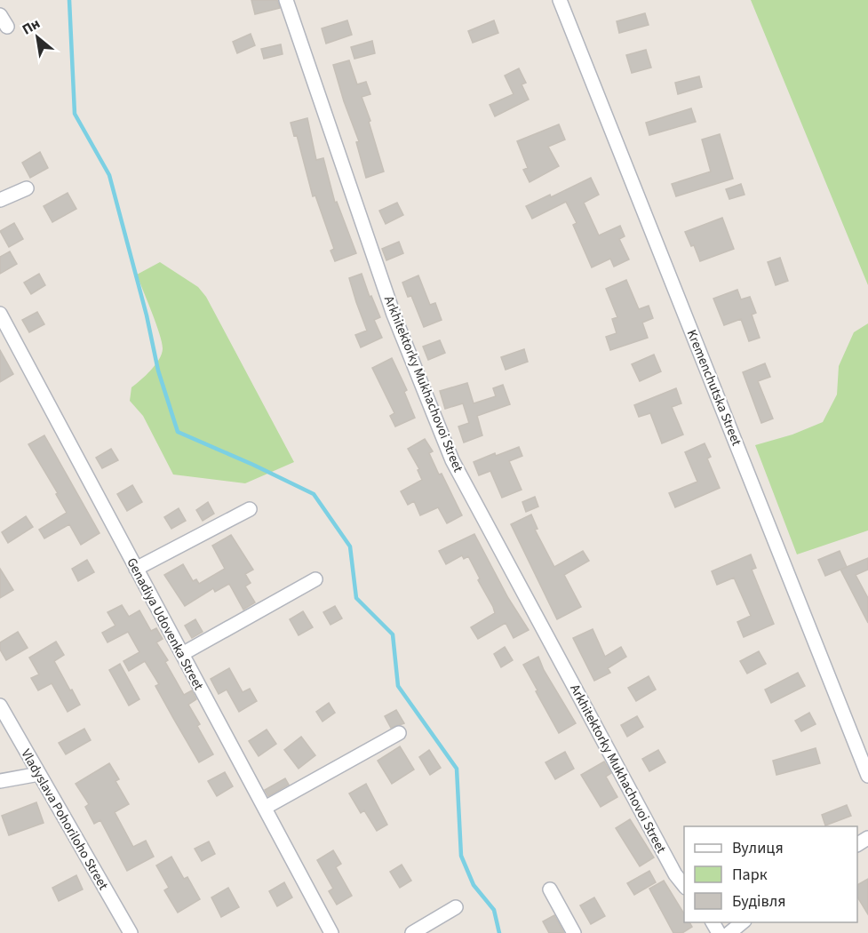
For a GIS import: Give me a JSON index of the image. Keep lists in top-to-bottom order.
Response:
{
  "streets": {
    "street": [
      "Arkhitektorky Mukhachovoi Street",
      "Kremenchutska Street",
      "Genadiya Udovenka Street",
      "Vladyslava Pohoriloho Street"
    ]
  },
  "legend": ["Вулиця", "Парк", "Будівля"],
  "north": "top left"
}
